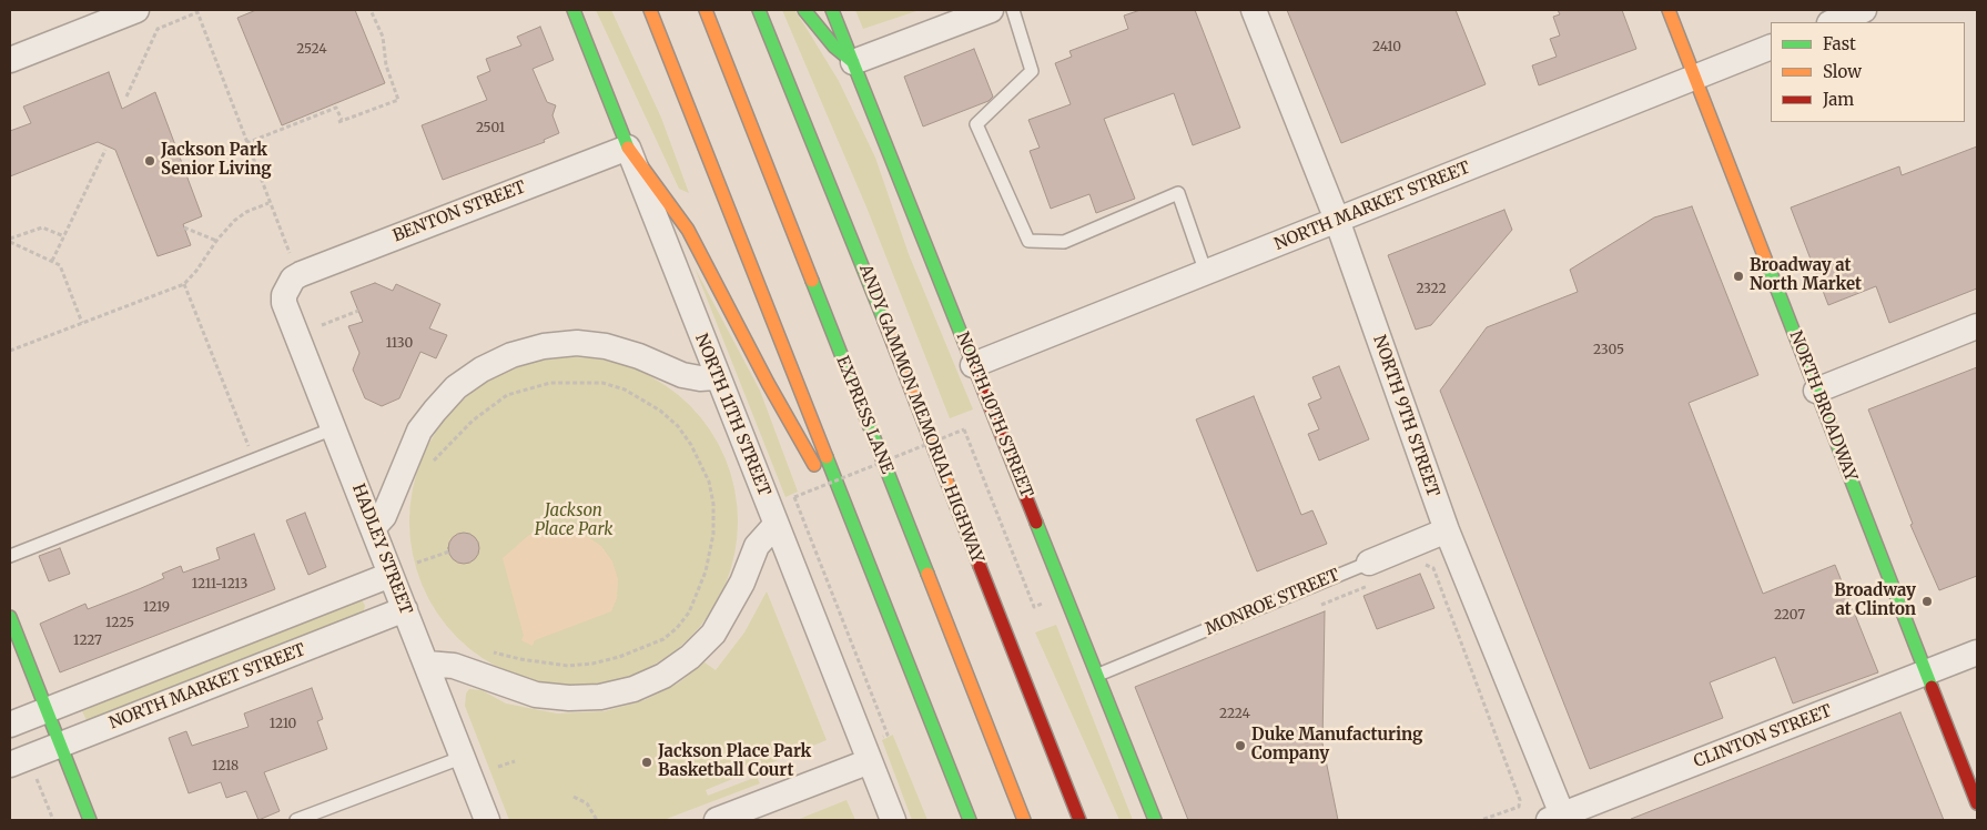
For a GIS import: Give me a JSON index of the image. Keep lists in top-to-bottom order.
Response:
{
  "streets": {
    "main road": [
      "NORTH BROADWAY",
      "ANDY GAMMON MEMORIAL HIGHWAY",
      "NORTH 11TH STREET",
      "EXPRESS LANE",
      "NORTH 10TH STREET"
    ],
    "street": [
      "NORTH MARKET STREET",
      "BENTON STREET",
      "NORTH 9TH STREET",
      "HADLEY STREET",
      "MONROE STREET",
      "CLINTON STREET"
    ]
  },
  "crossings": [
    ["NORTH MARKET STREET", "NORTH BROADWAY"],
    ["NORTH MARKET STREET", "NORTH 10TH STREET"],
    ["NORTH MARKET STREET", "NORTH 9TH STREET"],
    ["NORTH MARKET STREET", "HADLEY STREET"],
    ["BENTON STREET", "NORTH 11TH STREET"],
    ["BENTON STREET", "HADLEY STREET"],
    ["NORTH BROADWAY", "CLINTON STREET"],
    ["NORTH 10TH STREET", "MONROE STREET"],
    ["NORTH 9TH STREET", "MONROE STREET"],
    ["NORTH 9TH STREET", "CLINTON STREET"]
  ],
  "parks": ["Jackson Place Park"],
  "places": [
    "Jackson Park Senior Living",
    "Broadway at North Market",
    "Broadway at Clinton",
    "Duke Manufacturing Company",
    "Jackson Place Park Basketball Court"
  ],
  "house_numbers": [
    "2410",
    "2524",
    "2501",
    "2322",
    "1130",
    "2305",
    "1211-1213",
    "1219",
    "2207",
    "1225",
    "1227",
    "2224",
    "1210",
    "1218"
  ],
  "legend": ["Fast", "Slow", "Jam"]
}
